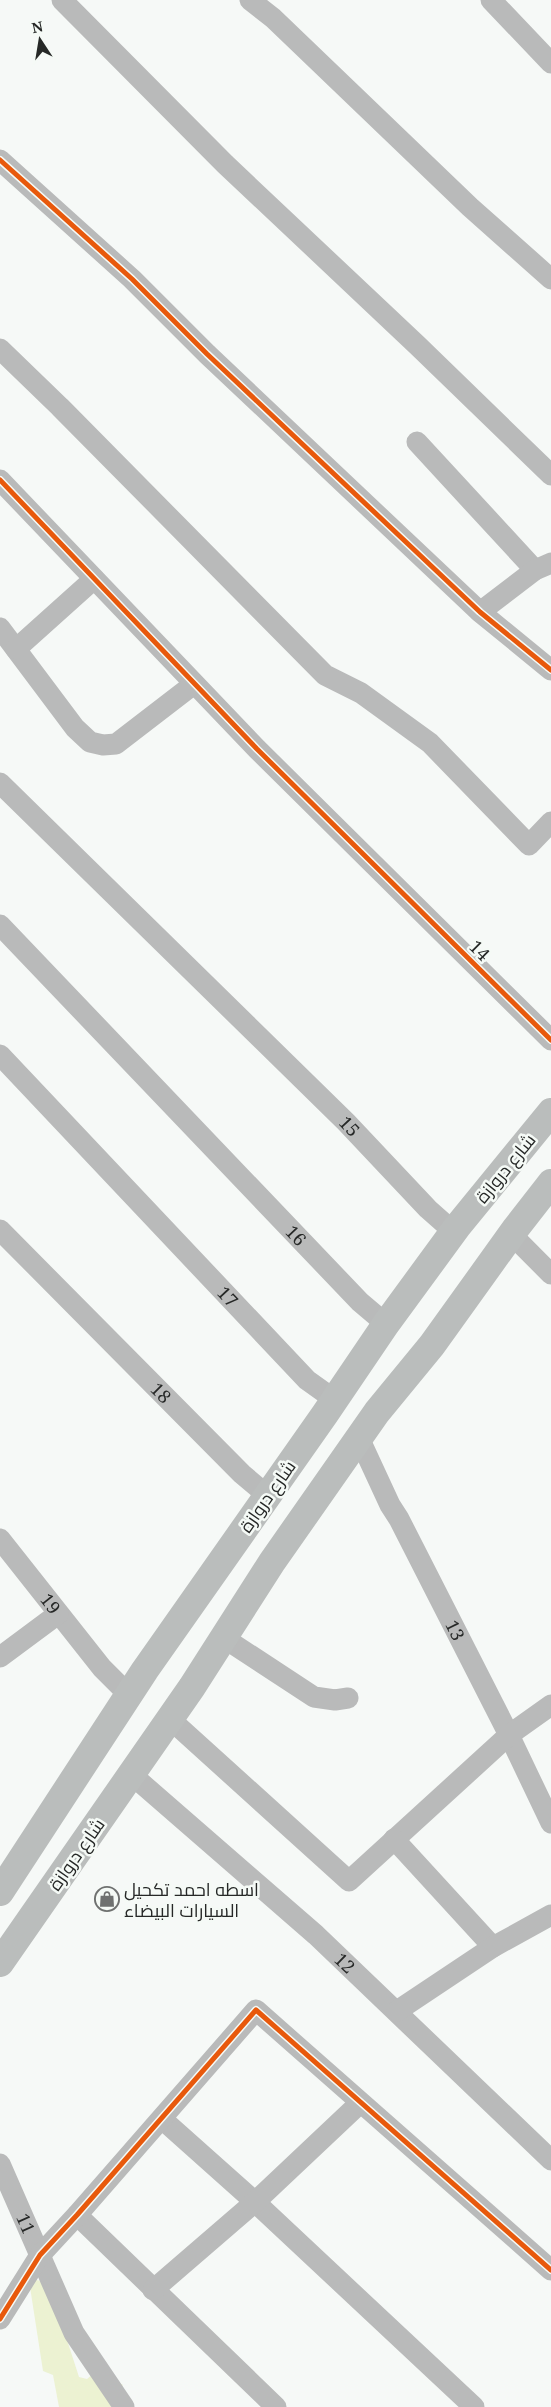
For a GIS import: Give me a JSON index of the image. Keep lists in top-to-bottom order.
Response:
{
  "streets": {
    "main road": ["شارع دروازة"],
    "street": [
      "14",
      "15",
      "16",
      "17",
      "18",
      "19",
      "13",
      "12",
      "11"
    ]
  },
  "crossings": [
    ["15", "شارع دروازة"],
    ["شارع دروازة", "16"],
    ["شارع دروازة", "17"],
    ["شارع دروازة", "18"],
    ["شارع دروازة", "19"],
    ["شارع دروازة", "13"],
    ["شارع دروازة", "12"]
  ],
  "places": {
    "shop": ["اسطه احمد تكحيل السيارات البيضاء"]
  },
  "north": "top"
}
